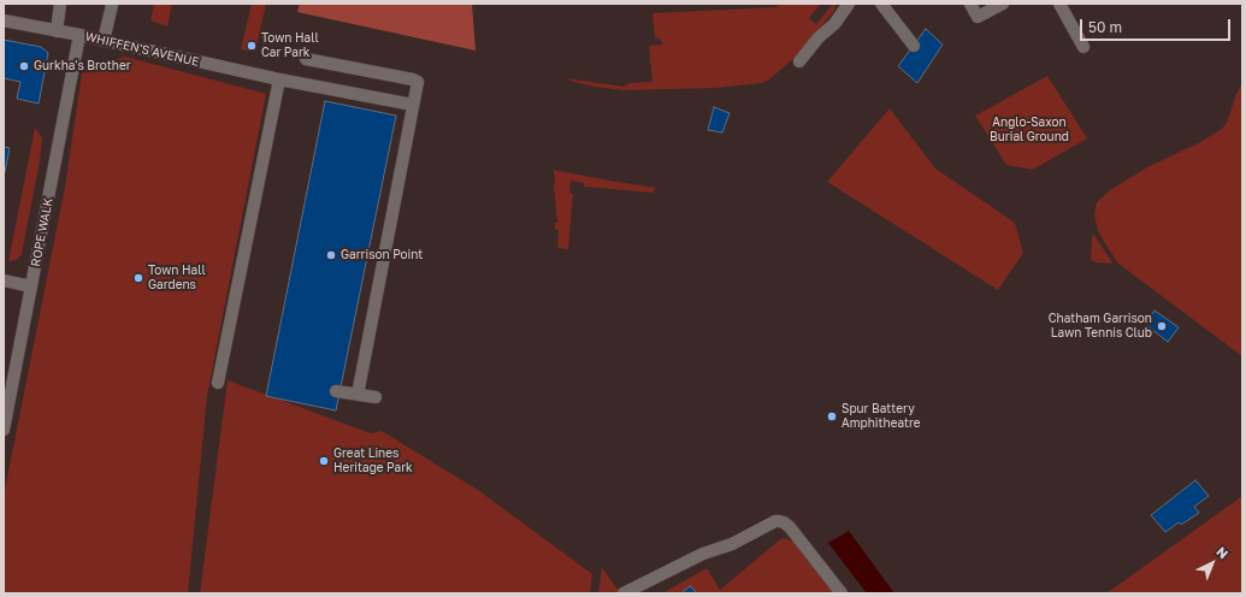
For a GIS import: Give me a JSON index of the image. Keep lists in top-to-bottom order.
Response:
{
  "streets": {
    "street": ["WHIFFEN'S AVENUE", "ROPE WALK"]
  },
  "crossings": [
    ["WHIFFEN'S AVENUE", "ROPE WALK"]
  ],
  "parks": ["Anglo-Saxon Burial Ground"],
  "places": [
    "Town Hall Car Park",
    "Gurkha's Brother",
    "Garrison Point",
    "Town Hall Gardens",
    "Chatham Garrison Lawn Tennis Club",
    "Spur Battery Amphitheatre",
    "Great Lines Heritage Park"
  ],
  "scale_bar": "50 m",
  "north": "top right"
}
